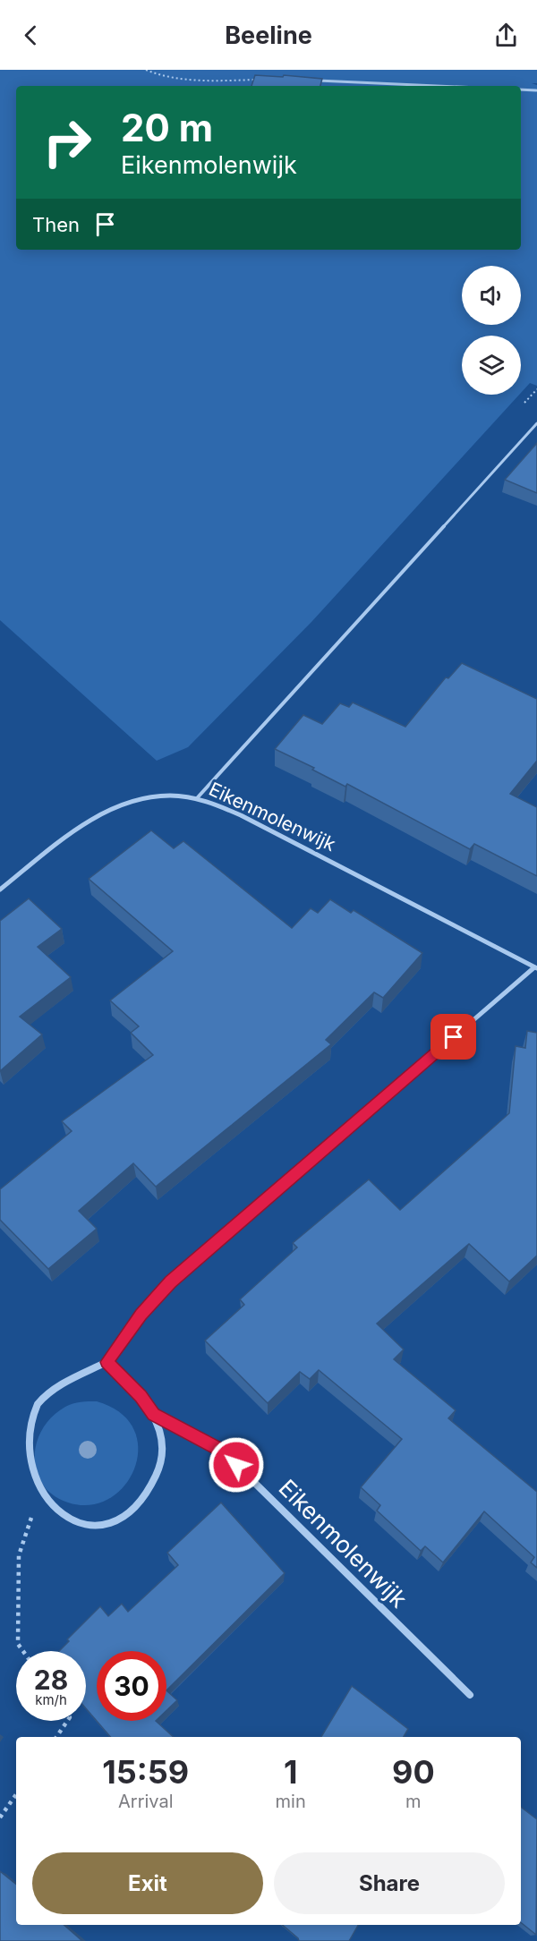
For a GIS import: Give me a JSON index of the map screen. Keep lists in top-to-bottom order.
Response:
{
  "streets": {
    "street": ["Eikenmolenwijk"]
  },
  "page": {
    "header": "Beeline",
    "turn": ["20 m", "Eikenmolenwijk"],
    "then": "Then",
    "speed": "28 km/h",
    "limit": "30",
    "eta": [
      "15:59",
      "Arrival",
      "1",
      "min",
      "90",
      "m"
    ],
    "buttons": ["Exit", "Share"]
  }
}
